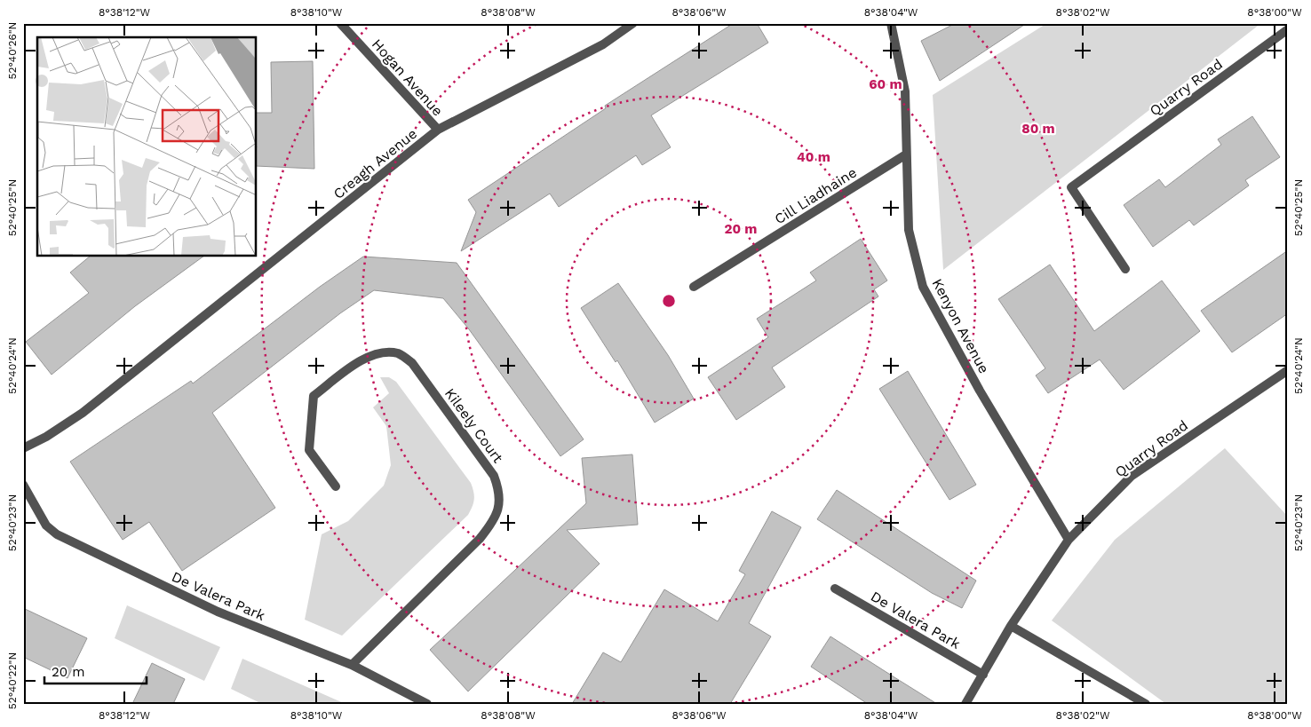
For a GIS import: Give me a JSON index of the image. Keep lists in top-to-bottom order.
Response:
{
  "streets": {
    "street": [
      "Hogan Avenue",
      "Quarry Road",
      "Creagh Avenue",
      "Cill Liadhaine",
      "Kenyon Avenue",
      "Kileely Court",
      "De Valera Park"
    ]
  },
  "crossings": [
    ["Hogan Avenue", "Creagh Avenue"],
    ["Quarry Road", "Kenyon Avenue"],
    ["Quarry Road", "De Valera Park"],
    ["Cill Liadhaine", "Kenyon Avenue"],
    ["Kileely Court", "De Valera Park"]
  ],
  "scale_bar": "20 m",
  "coordinates": [
    "8°38'12\"W",
    "8°38'10\"W",
    "8°38'08\"W",
    "8°38'06\"W",
    "8°38'04\"W",
    "8°38'02\"W",
    "8°38'00\"W",
    "52°40'26\"N",
    "52°40'25\"N",
    "52°40'24\"N",
    "52°40'23\"N",
    "52°40'22\"N"
  ],
  "rings": [
    "60 m",
    "80 m",
    "40 m",
    "20 m"
  ]
}
